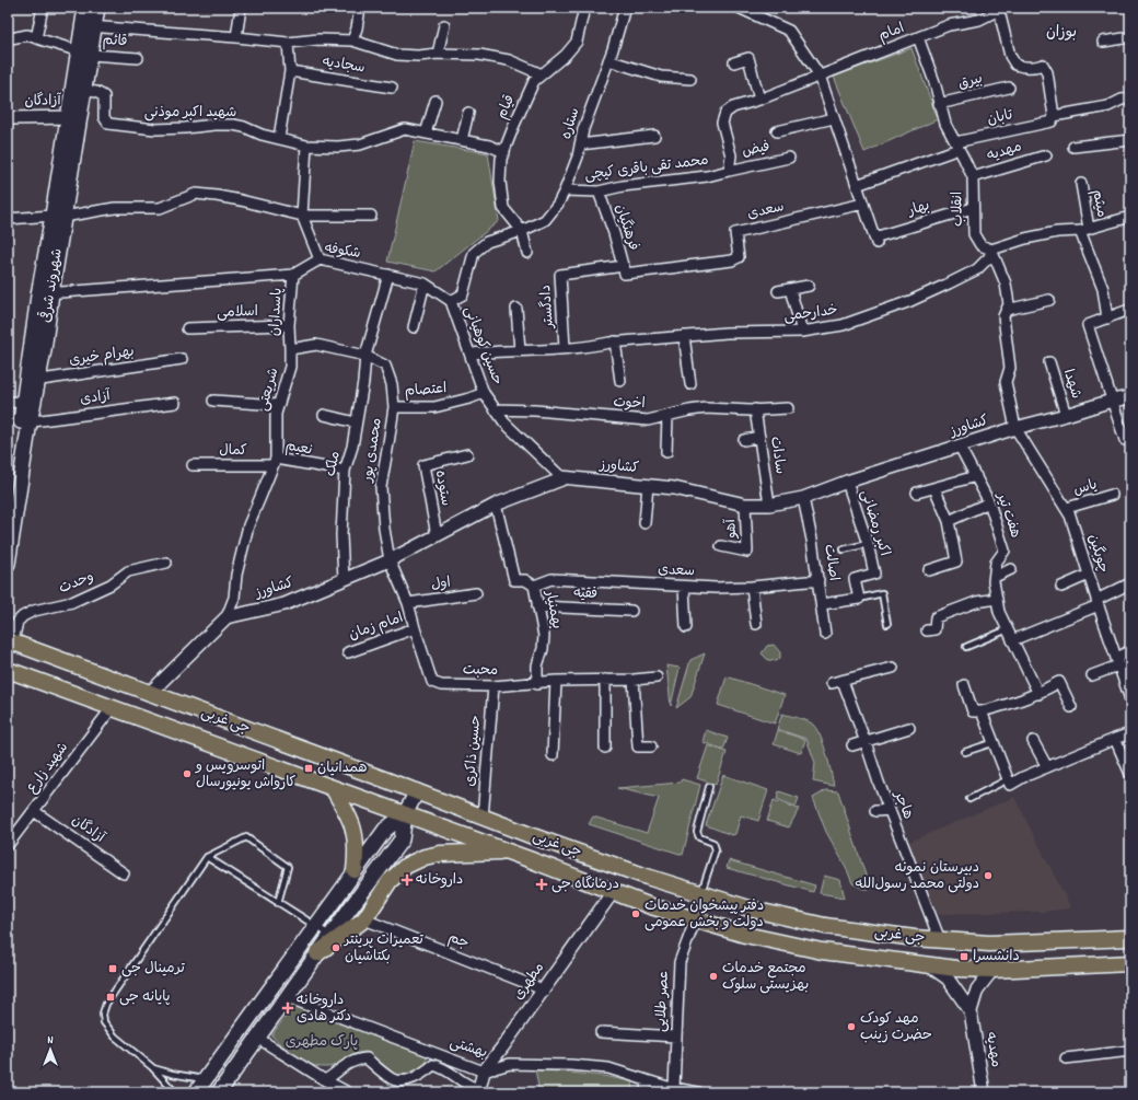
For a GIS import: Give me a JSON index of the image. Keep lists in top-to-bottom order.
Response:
{
  "streets": {
    "main road": ["شهروند شرقی", "جی غربی"],
    "street": [
      "امام",
      "قائم",
      "سجادیه",
      "بیرق",
      "آزادگان",
      "قیام",
      "شهید اکبر موذنی",
      "تابان",
      "ستاره",
      "فیض",
      "مهدیه",
      "محمد تقی باقری کیچی",
      "میثم",
      "بهار",
      "انقلاب",
      "سعدی",
      "فرهنگیان",
      "شکوفه",
      "دادگستر",
      "پاسداران",
      "اسلامی",
      "خدارحمی",
      "حسین کوهیانی",
      "بهرام خیری",
      "شهدا",
      "شریعتی",
      "اعتصام",
      "آزادی",
      "اخوت",
      "کشاورز",
      "نعیم",
      "محمدی پور",
      "کمال",
      "سادات",
      "ملک",
      "ستوده",
      "یاس",
      "هفت تیر",
      "اکبر رمضانی",
      "آهو",
      "چوبگین",
      "اصالت",
      "وحدت",
      "اول",
      "فقیه",
      "بهمنیار",
      "امام زمان",
      "محبت",
      "حسین ذاکری",
      "شهید زارع",
      "هاجر",
      "جم",
      "مطهری",
      "عصر طلایی",
      "بهشتی"
    ]
  },
  "crossings": [
    ["امام", "تابان"],
    ["امام", "محمد تقی باقری کیچی"],
    ["امام", "انقلاب"],
    ["قائم", "شهروند شرقی"],
    ["بیرق", "انقلاب"],
    ["آزادگان", "شهروند شرقی"],
    ["آزادگان", "شهید زارع"],
    ["قیام", "ستاره"],
    ["شهید اکبر موذنی", "شهروند شرقی"],
    ["تابان", "انقلاب"],
    ["ستاره", "محمد تقی باقری کیچی"],
    ["فیض", "محمد تقی باقری کیچی"],
    ["مهدیه", "انقلاب"],
    ["محمد تقی باقری کیچی", "فرهنگیان"],
    ["بهار", "انقلاب"],
    ["بهار", "سعدی"],
    ["انقلاب", "خدارحمی"],
    ["انقلاب", "کشاورز"],
    ["انقلاب", "چوبگین"],
    ["سعدی", "فرهنگیان"],
    ["سعدی", "دادگستر"],
    ["سعدی", "اصالت"],
    ["سعدی", "بهمنیار"],
    ["فرهنگیان", "دادگستر"],
    ["شکوفه", "شهروند شرقی"],
    ["شکوفه", "پاسداران"],
    ["شکوفه", "حسین کوهیانی"],
    ["شهروند شرقی", "بهرام خیری"],
    ["شهروند شرقی", "آزادی"],
    ["دادگستر", "خدارحمی"],
    ["پاسداران", "اسلامی"],
    ["پاسداران", "شریعتی"],
    ["خدارحمی", "حسین کوهیانی"],
    ["حسین کوهیانی", "اعتصام"],
    ["حسین کوهیانی", "اخوت"],
    ["حسین کوهیانی", "کشاورز"],
    ["شهدا", "کشاورز"],
    ["شریعتی", "کشاورز"],
    ["شریعتی", "نعیم"],
    ["شریعتی", "کمال"],
    ["اعتصام", "محمدی پور"],
    ["اخوت", "سادات"],
    ["کشاورز", "محمدی پور"],
    ["کشاورز", "سادات"],
    ["کشاورز", "ملک"],
    ["کشاورز", "ستوده"],
    ["کشاورز", "هفت تیر"],
    ["کشاورز", "اکبر رمضانی"],
    ["کشاورز", "آهو"],
    ["کشاورز", "چوبگین"],
    ["کشاورز", "اصالت"],
    ["کشاورز", "بهمنیار"],
    ["کشاورز", "محبت"],
    ["نعیم", "کمال"],
    ["نعیم", "ملک"],
    ["محمدی پور", "ملک"],
    ["محمدی پور", "محبت"],
    ["یاس", "چوبگین"],
    ["وحدت", "جی غربی"],
    ["اول", "محبت"],
    ["فقیه", "بهمنیار"],
    ["بهمنیار", "محبت"],
    ["امام زمان", "محبت"],
    ["محبت", "حسین ذاکری"],
    ["جی غربی", "حسین ذاکری"],
    ["جی غربی", "شهید زارع"],
    ["جی غربی", "هاجر"],
    ["جی غربی", "مطهری"],
    ["جی غربی", "عصر طلایی"],
    ["جم", "مطهری"],
    ["مطهری", "بهشتی"],
    ["عصر طلایی", "بهشتی"]
  ],
  "districts": ["بوزان"],
  "parks": ["پارک مطهری"],
  "places": {
    "transit": [
      "همدانیان",
      "دانشسرا",
      "ترمینال جی",
      "پایانه جی"
    ],
    "other": [
      "اتوسرویس و کارواش یونیورسال",
      "دبیرستان نمونه دولتی محمد رسول‌الله",
      "دفتر پیشخوان خدمات دولت و بخش عمومی",
      "تعمیرات پرینتر بکتاشیان",
      "مجتمع خدمات بهزیستی سلوک",
      "مهد کودک حضرت زینب"
    ],
    "health": ["داروخانه", "درمانگاه جی", "داروخانه دکتر هادی"]
  },
  "north": "top"
}
